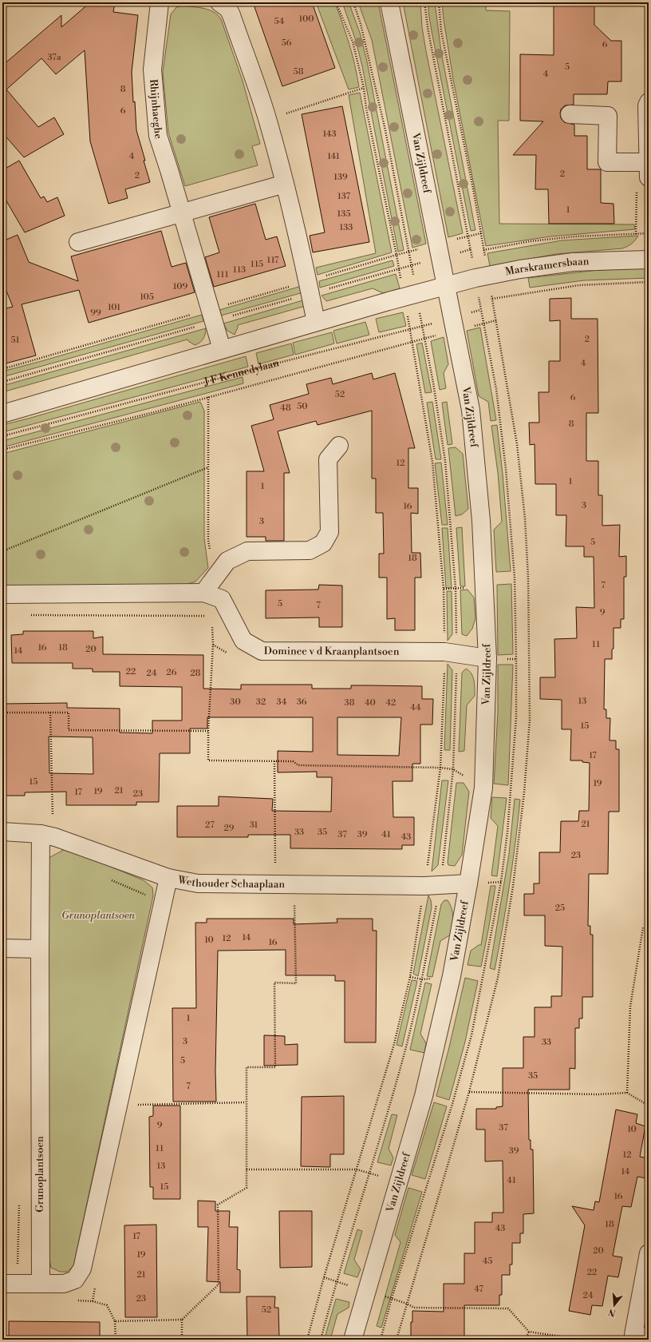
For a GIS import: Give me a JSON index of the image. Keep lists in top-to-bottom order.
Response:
{
  "streets": {
    "street": [
      "Rhijnhaeghe",
      "Van Zijldreef",
      "Marskramersbaan",
      "Dominee v d Kraanplantsoen",
      "Wethouder Schaaplaan",
      "Grunoplantsoen"
    ],
    "path": ["J F Kennedylaan"]
  },
  "crossings": [
    ["Van Zijldreef", "Marskramersbaan"],
    ["Van Zijldreef", "J F Kennedylaan"],
    ["Van Zijldreef", "Dominee v d Kraanplantsoen"],
    ["Van Zijldreef", "Wethouder Schaaplaan"],
    ["Wethouder Schaaplaan", "Grunoplantsoen"]
  ],
  "parks": ["Grunoplantsoen"],
  "house_numbers": [
    "100",
    "54",
    "56",
    "6",
    "37a",
    "5",
    "58",
    "4",
    "8",
    "6",
    "143",
    "4",
    "141",
    "2",
    "2",
    "139",
    "137",
    "1",
    "135",
    "133",
    "117",
    "115",
    "113",
    "111",
    "109",
    "105",
    "101",
    "99",
    "2",
    "51",
    "4",
    "52",
    "6",
    "50",
    "48",
    "8",
    "12",
    "1",
    "1",
    "3",
    "16",
    "3",
    "5",
    "18",
    "7",
    "5",
    "7",
    "9",
    "11",
    "16",
    "18",
    "20",
    "14",
    "22",
    "26",
    "24",
    "28",
    "13",
    "30",
    "32",
    "34",
    "36",
    "38",
    "40",
    "42",
    "44",
    "15",
    "17",
    "15",
    "19",
    "21",
    "19",
    "17",
    "23",
    "21",
    "27",
    "31",
    "29",
    "33",
    "35",
    "37",
    "39",
    "41",
    "43",
    "23",
    "25",
    "14",
    "12",
    "10",
    "16",
    "1",
    "3",
    "33",
    "5",
    "35",
    "7",
    "9",
    "37",
    "10",
    "11",
    "39",
    "12",
    "13",
    "14",
    "41",
    "15",
    "16",
    "18",
    "43",
    "17",
    "20",
    "19",
    "45",
    "22",
    "21",
    "47",
    "24",
    "23",
    "52"
  ],
  "north": "bottom"
}
